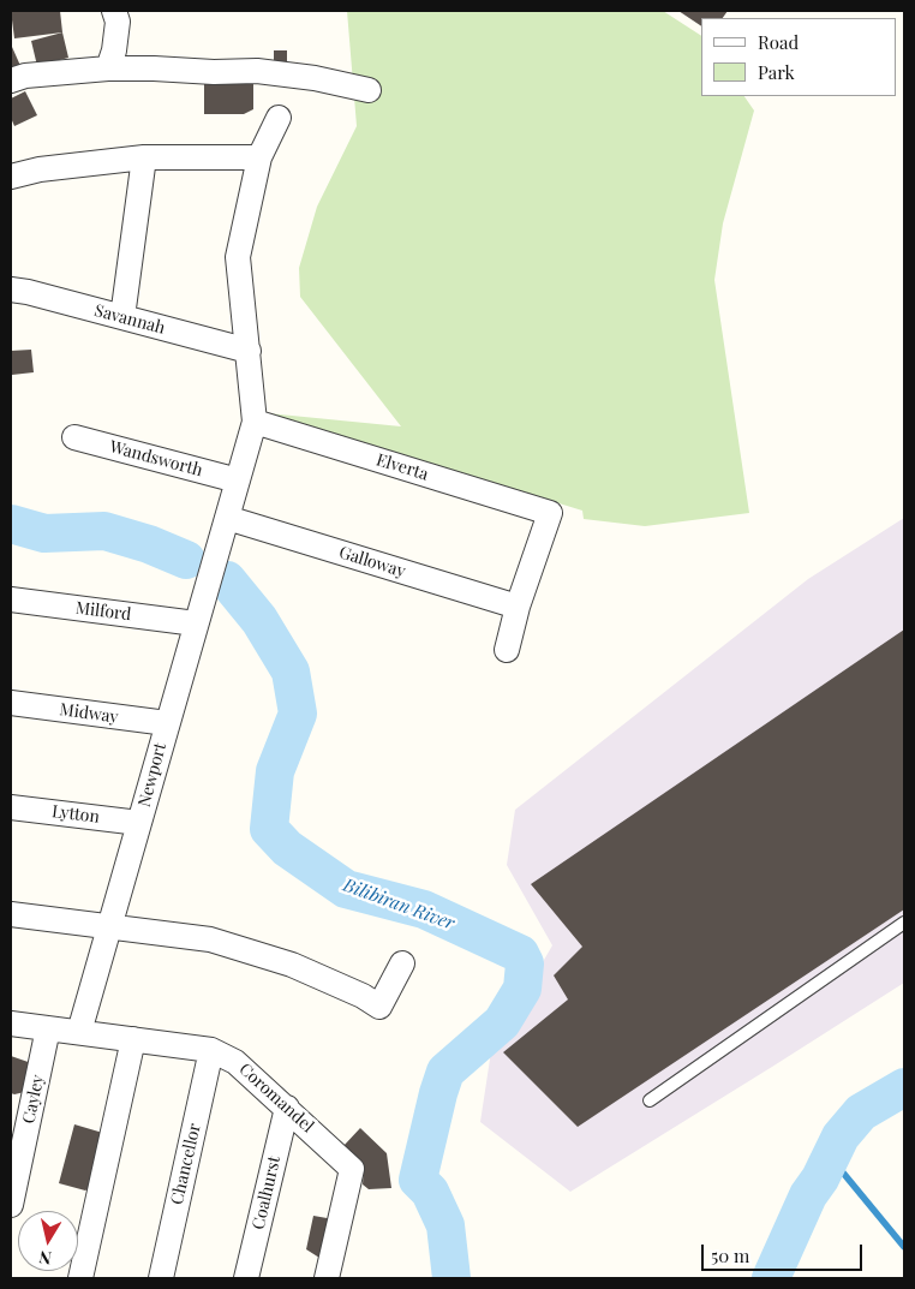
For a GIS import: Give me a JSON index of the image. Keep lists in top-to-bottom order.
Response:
{
  "streets": {
    "street": [
      "Savannah",
      "Wandsworth",
      "Elverta",
      "Galloway",
      "Milford",
      "Midway",
      "Newport",
      "Lytton",
      "Coromandel",
      "Cayley",
      "Chancellor",
      "Coalhurst"
    ]
  },
  "crossings": [
    ["Wandsworth", "Newport"],
    ["Elverta", "Galloway"],
    ["Elverta", "Newport"],
    ["Galloway", "Newport"],
    ["Milford", "Newport"],
    ["Midway", "Newport"],
    ["Newport", "Lytton"],
    ["Newport", "Coromandel"],
    ["Coromandel", "Cayley"],
    ["Coromandel", "Chancellor"],
    ["Coromandel", "Coalhurst"]
  ],
  "water": ["Bilibiran River"],
  "legend": ["Road", "Park"],
  "scale_bar": "50 m",
  "north": "bottom"
}
